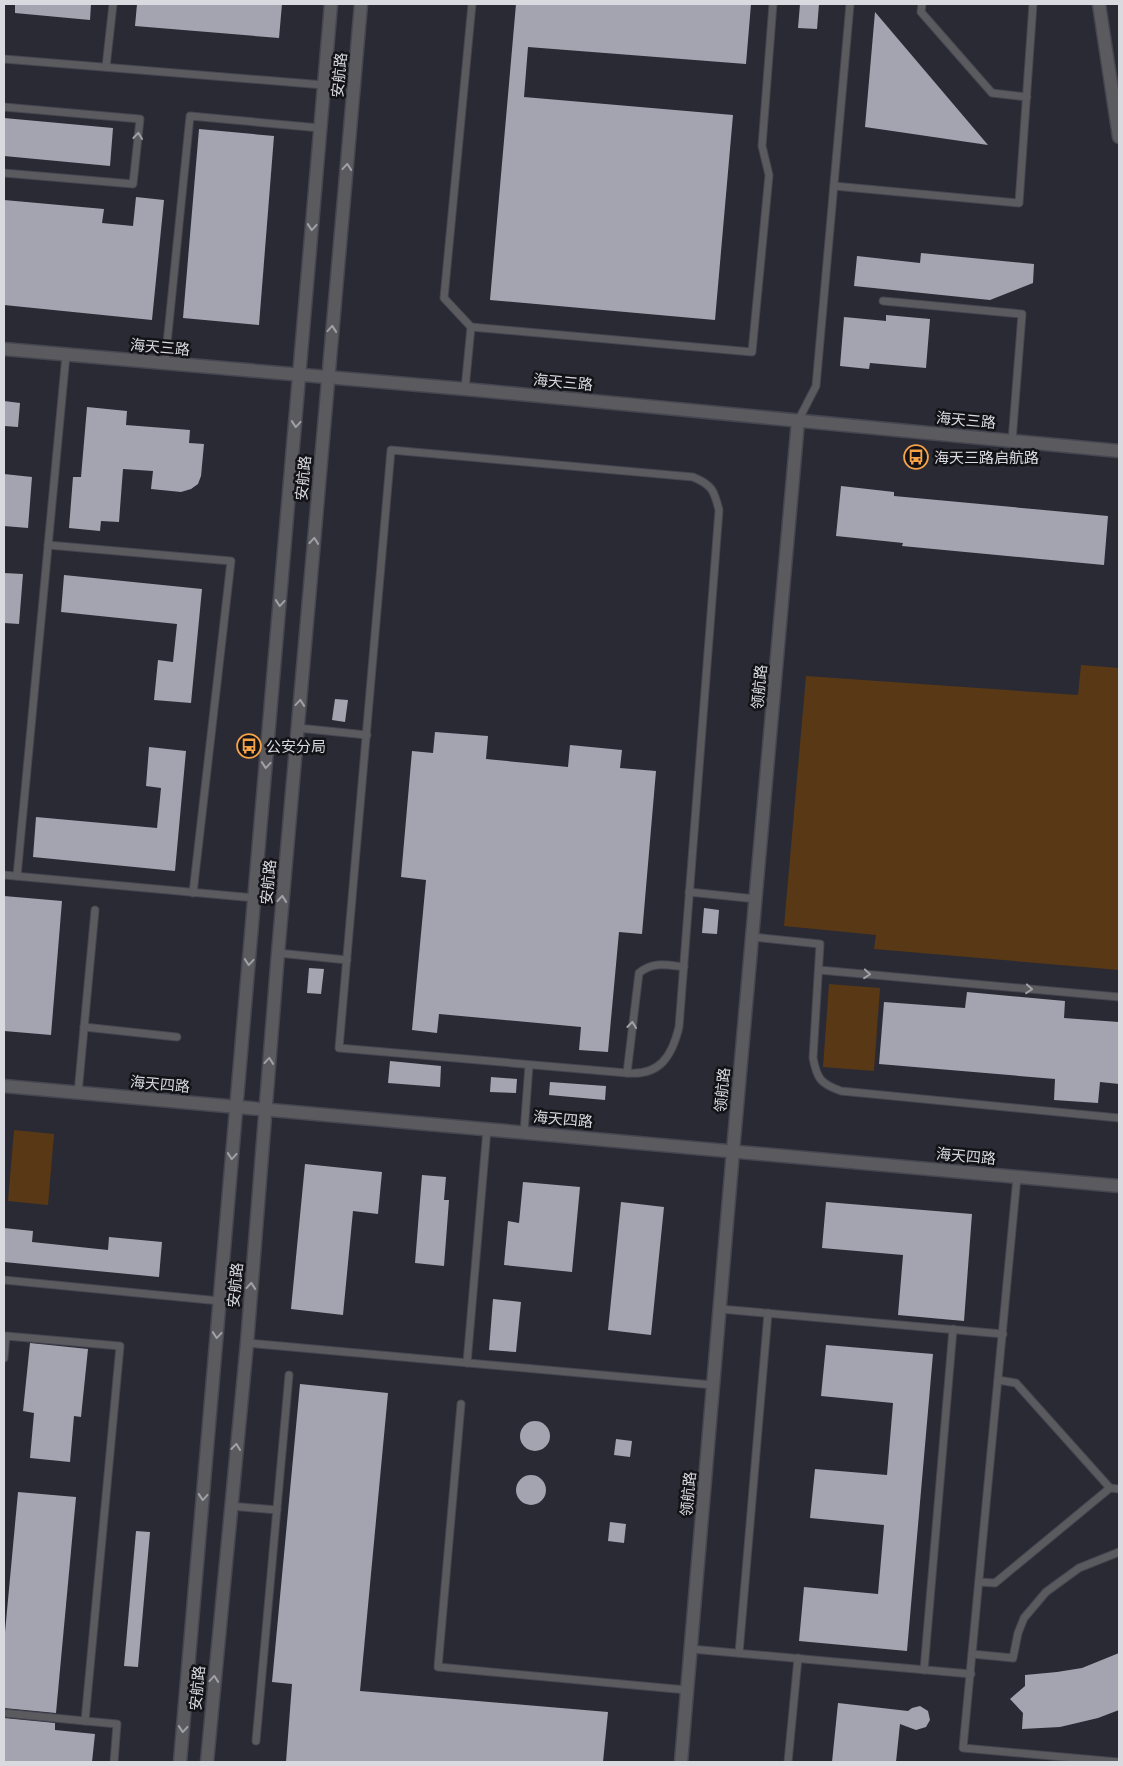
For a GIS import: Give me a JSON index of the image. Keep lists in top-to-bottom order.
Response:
{
  "streets": {
    "street": [
      "安航路",
      "海天三路",
      "领航路",
      "海天四路"
    ]
  },
  "crossings": [
    ["安航路", "海天三路"],
    ["安航路", "海天四路"],
    ["海天三路", "领航路"],
    ["领航路", "海天四路"]
  ],
  "places": {
    "bus stop": ["海天三路启航路", "公安分局"]
  }
}
